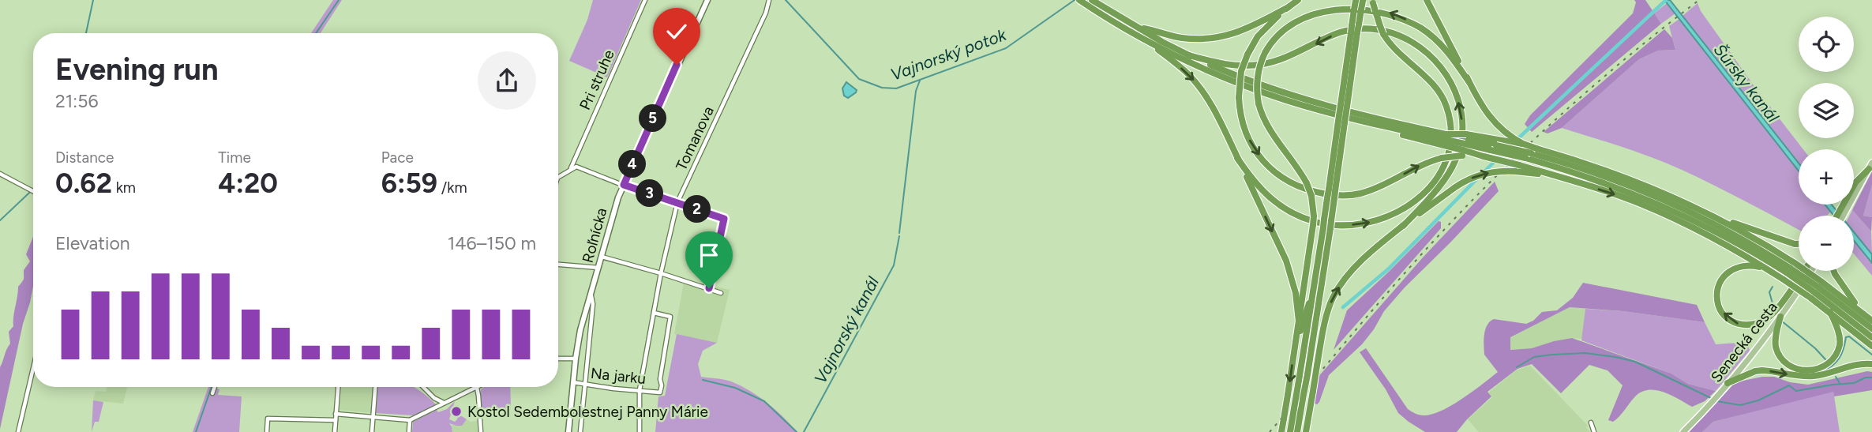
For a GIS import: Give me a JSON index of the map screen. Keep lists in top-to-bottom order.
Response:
{
  "streets": {
    "main road": ["Senecká cesta"],
    "street": [
      "Pri struhe",
      "Tomanova",
      "Roľnícka",
      "Na jarku"
    ]
  },
  "crossings": [
    ["Tomanova", "Na jarku"],
    ["Roľnícka", "Na jarku"]
  ],
  "water": ["Vajnorský potok", "Šúrsky kanál", "Vajnorský kanál"],
  "places": ["Kostol Sedembolestnej Panny Márie"],
  "page": {
    "map_buttons": ["+", "−"],
    "heading": ["Evening run", "21:56"],
    "pins": [
      "5",
      "4",
      "3",
      "2"
    ],
    "stats": [
      ["Distance", "0.62 km"],
      ["Time", "4:20"],
      ["Pace", "6:59 /km"]
    ],
    "chart": ["Elevation", "146–150 m"]
  }
}
